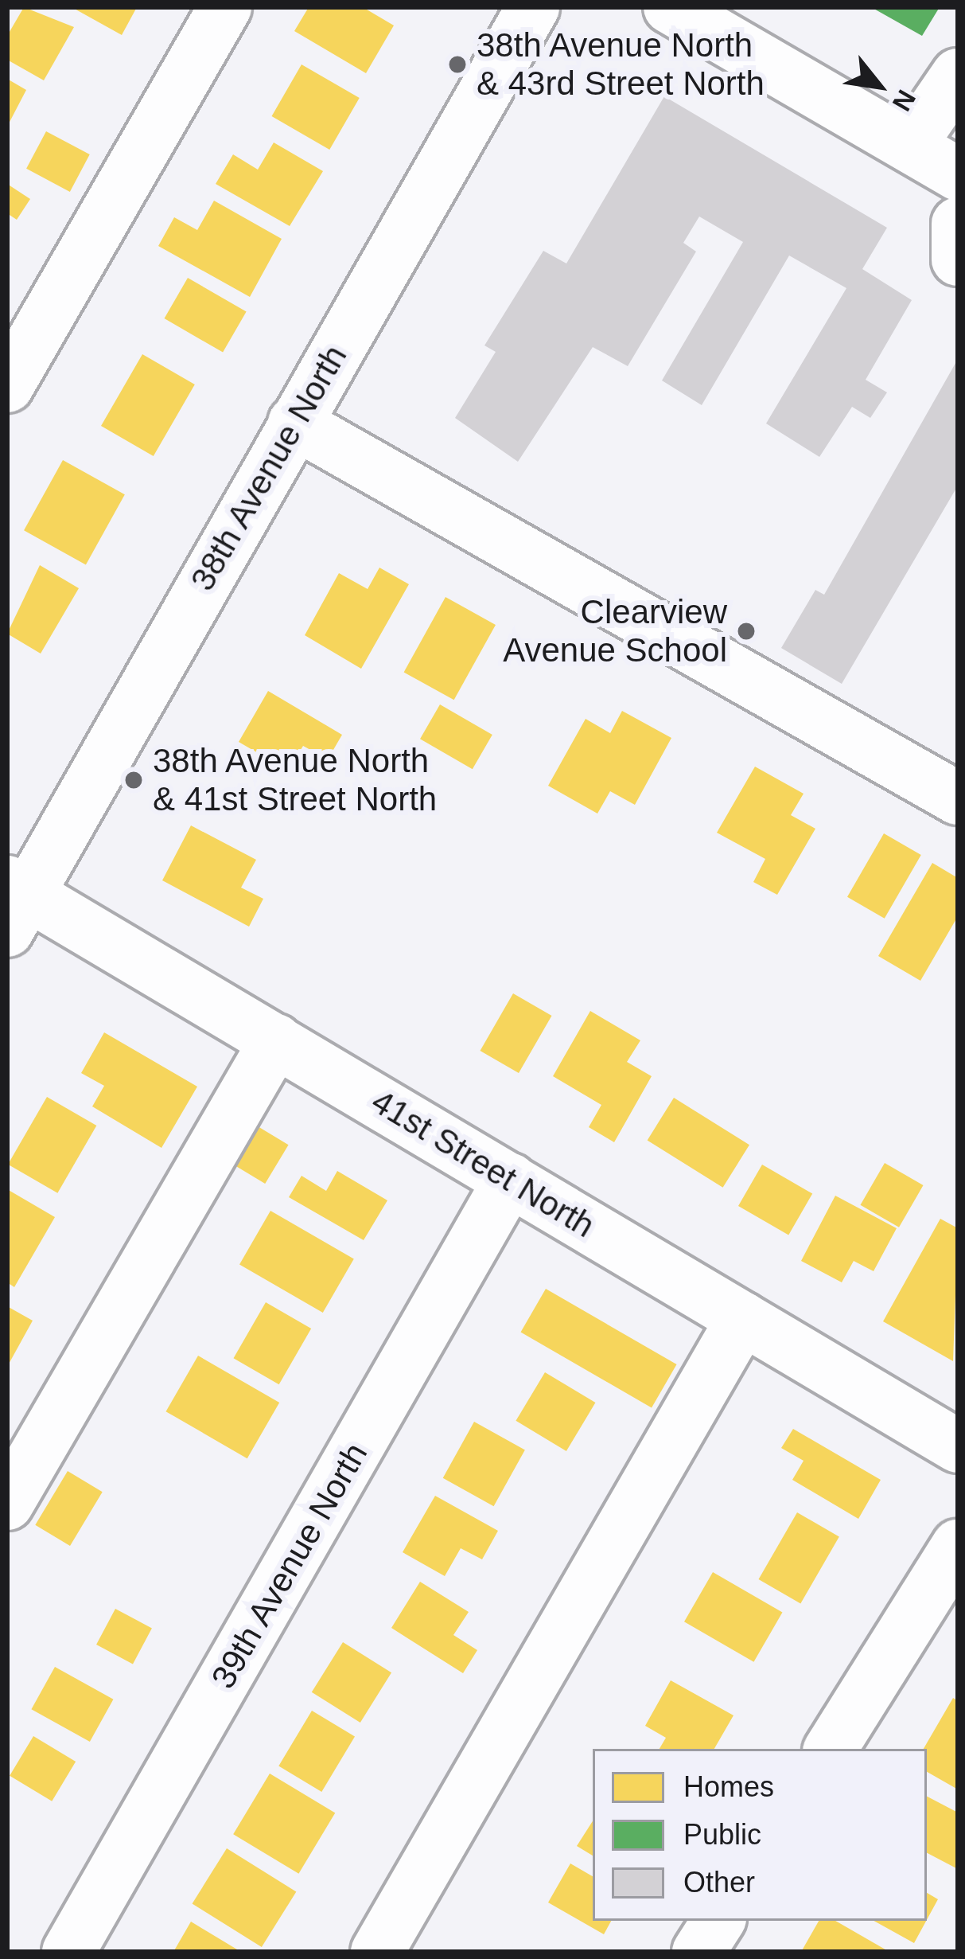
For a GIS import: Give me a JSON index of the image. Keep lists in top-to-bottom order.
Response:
{
  "streets": {
    "street": ["38th Avenue North", "41st Street North", "39th Avenue North"]
  },
  "crossings": [
    ["38th Avenue North", "41st Street North"],
    ["41st Street North", "39th Avenue North"]
  ],
  "places": ["38th Avenue North & 43rd Street North", "Clearview Avenue School", "38th Avenue North & 41st Street North"],
  "legend": ["Homes", "Public", "Other"],
  "north": "bottom right"
}
